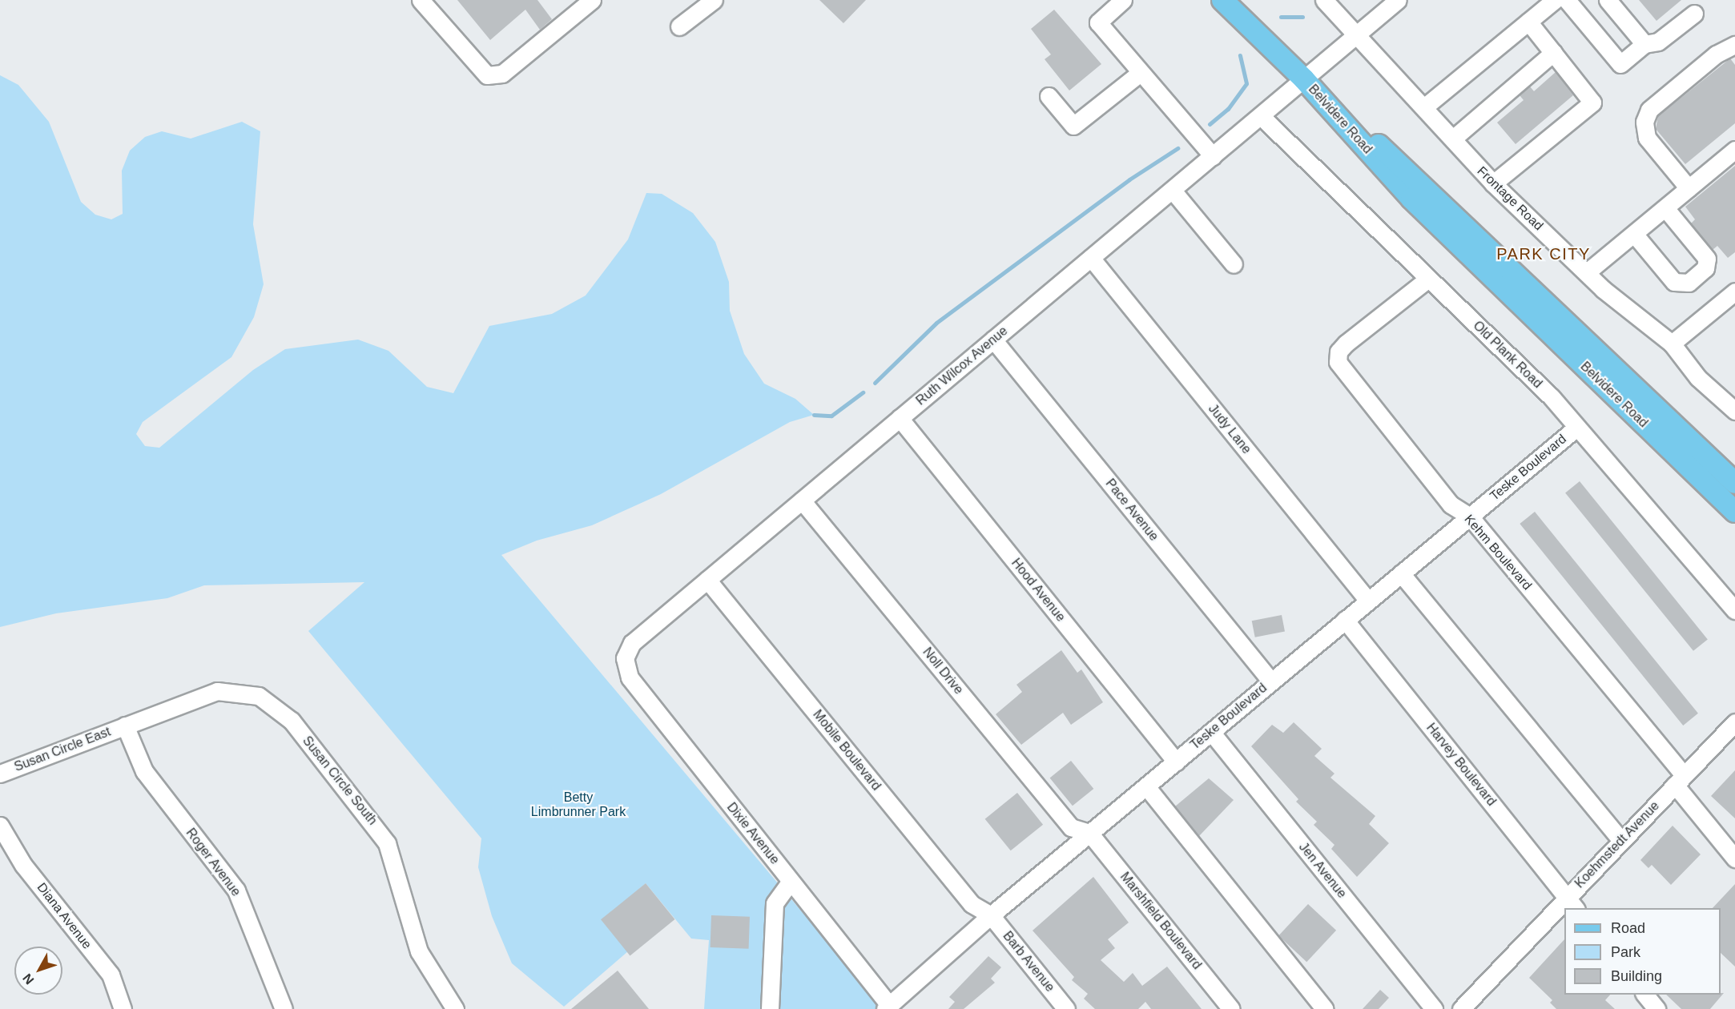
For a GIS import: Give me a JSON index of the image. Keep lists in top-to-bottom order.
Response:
{
  "streets": {
    "main road": ["Belvidere Road"],
    "street": [
      "Frontage Road",
      "Old Plank Road",
      "Ruth Wilcox Avenue",
      "Judy Lane",
      "Teske Boulevard",
      "Pace Avenue",
      "Kehm Boulevard",
      "Hood Avenue",
      "Noll Drive",
      "Susan Circle East",
      "Mobile Boulevard",
      "Harvey Boulevard",
      "Susan Circle South",
      "Dixie Avenue",
      "Koehmstedt Avenue",
      "Roger Avenue",
      "Jen Avenue",
      "Diana Avenue",
      "Marshfield Boulevard",
      "Barb Avenue"
    ]
  },
  "crossings": [
    ["Belvidere Road", "Ruth Wilcox Avenue"],
    ["Frontage Road", "Ruth Wilcox Avenue"],
    ["Old Plank Road", "Ruth Wilcox Avenue"],
    ["Old Plank Road", "Teske Boulevard"],
    ["Old Plank Road", "Kehm Boulevard"],
    ["Ruth Wilcox Avenue", "Judy Lane"],
    ["Ruth Wilcox Avenue", "Pace Avenue"],
    ["Ruth Wilcox Avenue", "Hood Avenue"],
    ["Ruth Wilcox Avenue", "Noll Drive"],
    ["Ruth Wilcox Avenue", "Mobile Boulevard"],
    ["Ruth Wilcox Avenue", "Dixie Avenue"],
    ["Judy Lane", "Teske Boulevard"],
    ["Teske Boulevard", "Pace Avenue"],
    ["Teske Boulevard", "Kehm Boulevard"],
    ["Teske Boulevard", "Hood Avenue"],
    ["Teske Boulevard", "Noll Drive"],
    ["Teske Boulevard", "Mobile Boulevard"],
    ["Teske Boulevard", "Harvey Boulevard"],
    ["Teske Boulevard", "Dixie Avenue"],
    ["Teske Boulevard", "Jen Avenue"],
    ["Teske Boulevard", "Marshfield Boulevard"],
    ["Teske Boulevard", "Barb Avenue"],
    ["Kehm Boulevard", "Koehmstedt Avenue"],
    ["Noll Drive", "Marshfield Boulevard"],
    ["Susan Circle East", "Susan Circle South"],
    ["Susan Circle East", "Roger Avenue"],
    ["Mobile Boulevard", "Barb Avenue"],
    ["Harvey Boulevard", "Koehmstedt Avenue"],
    ["Susan Circle South", "Roger Avenue"]
  ],
  "districts": ["PARK CITY"],
  "parks": ["Betty Limbrunner Park"],
  "legend": ["Road", "Park", "Building"],
  "north": "bottom left"
}
